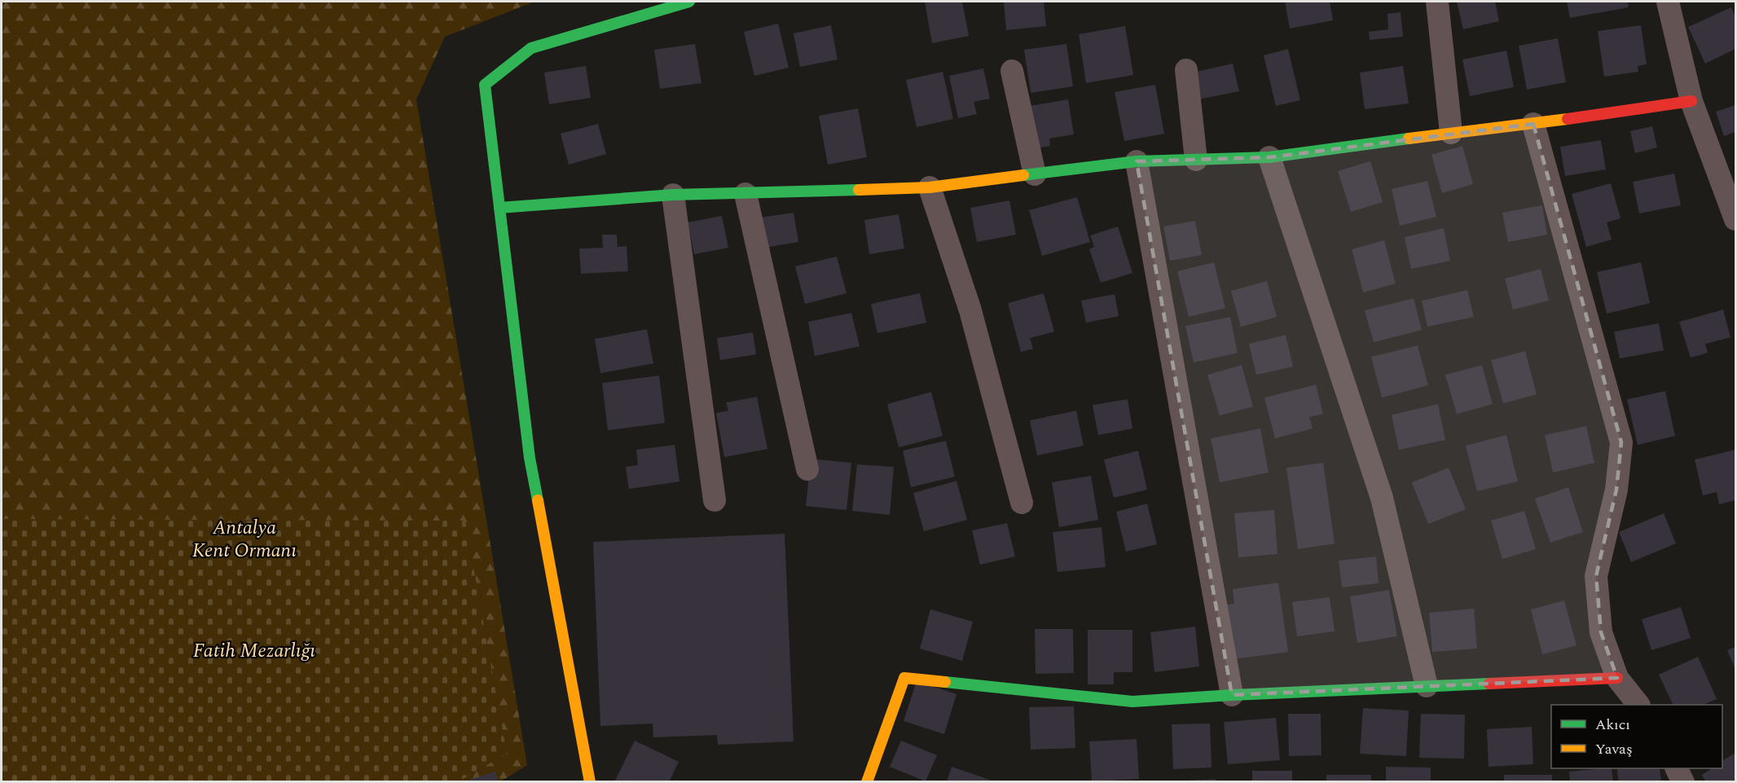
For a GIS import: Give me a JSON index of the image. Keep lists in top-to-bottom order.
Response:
{
  "parks": ["Antalya Kent Ormanı", "Fatih Mezarlığı"],
  "legend": ["Akıcı", "Yavaş"]
}
